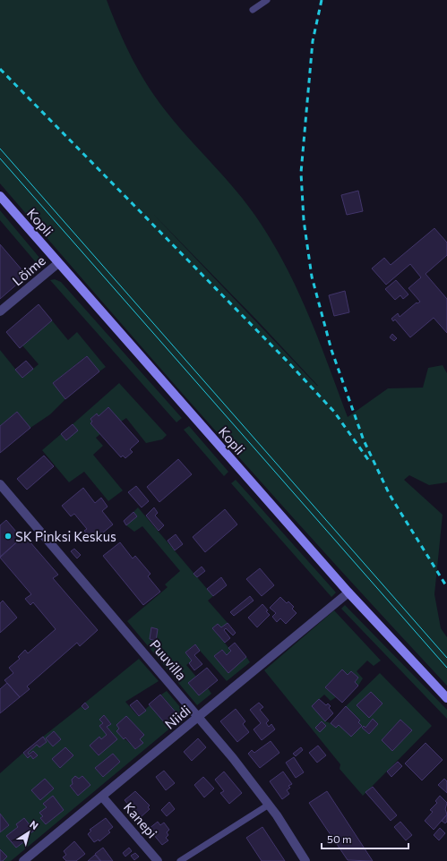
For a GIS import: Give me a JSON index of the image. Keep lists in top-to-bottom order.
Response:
{
  "streets": {
    "street": [
      "Kopli",
      "Lõime",
      "Puuvilla",
      "Niidi",
      "Kanepi"
    ]
  },
  "crossings": [
    ["Kopli", "Lõime"],
    ["Kopli", "Niidi"],
    ["Puuvilla", "Niidi"],
    ["Niidi", "Kanepi"]
  ],
  "places": ["SK Pinksi Keskus"],
  "scale_bar": "50 m",
  "north": "top right"
}
